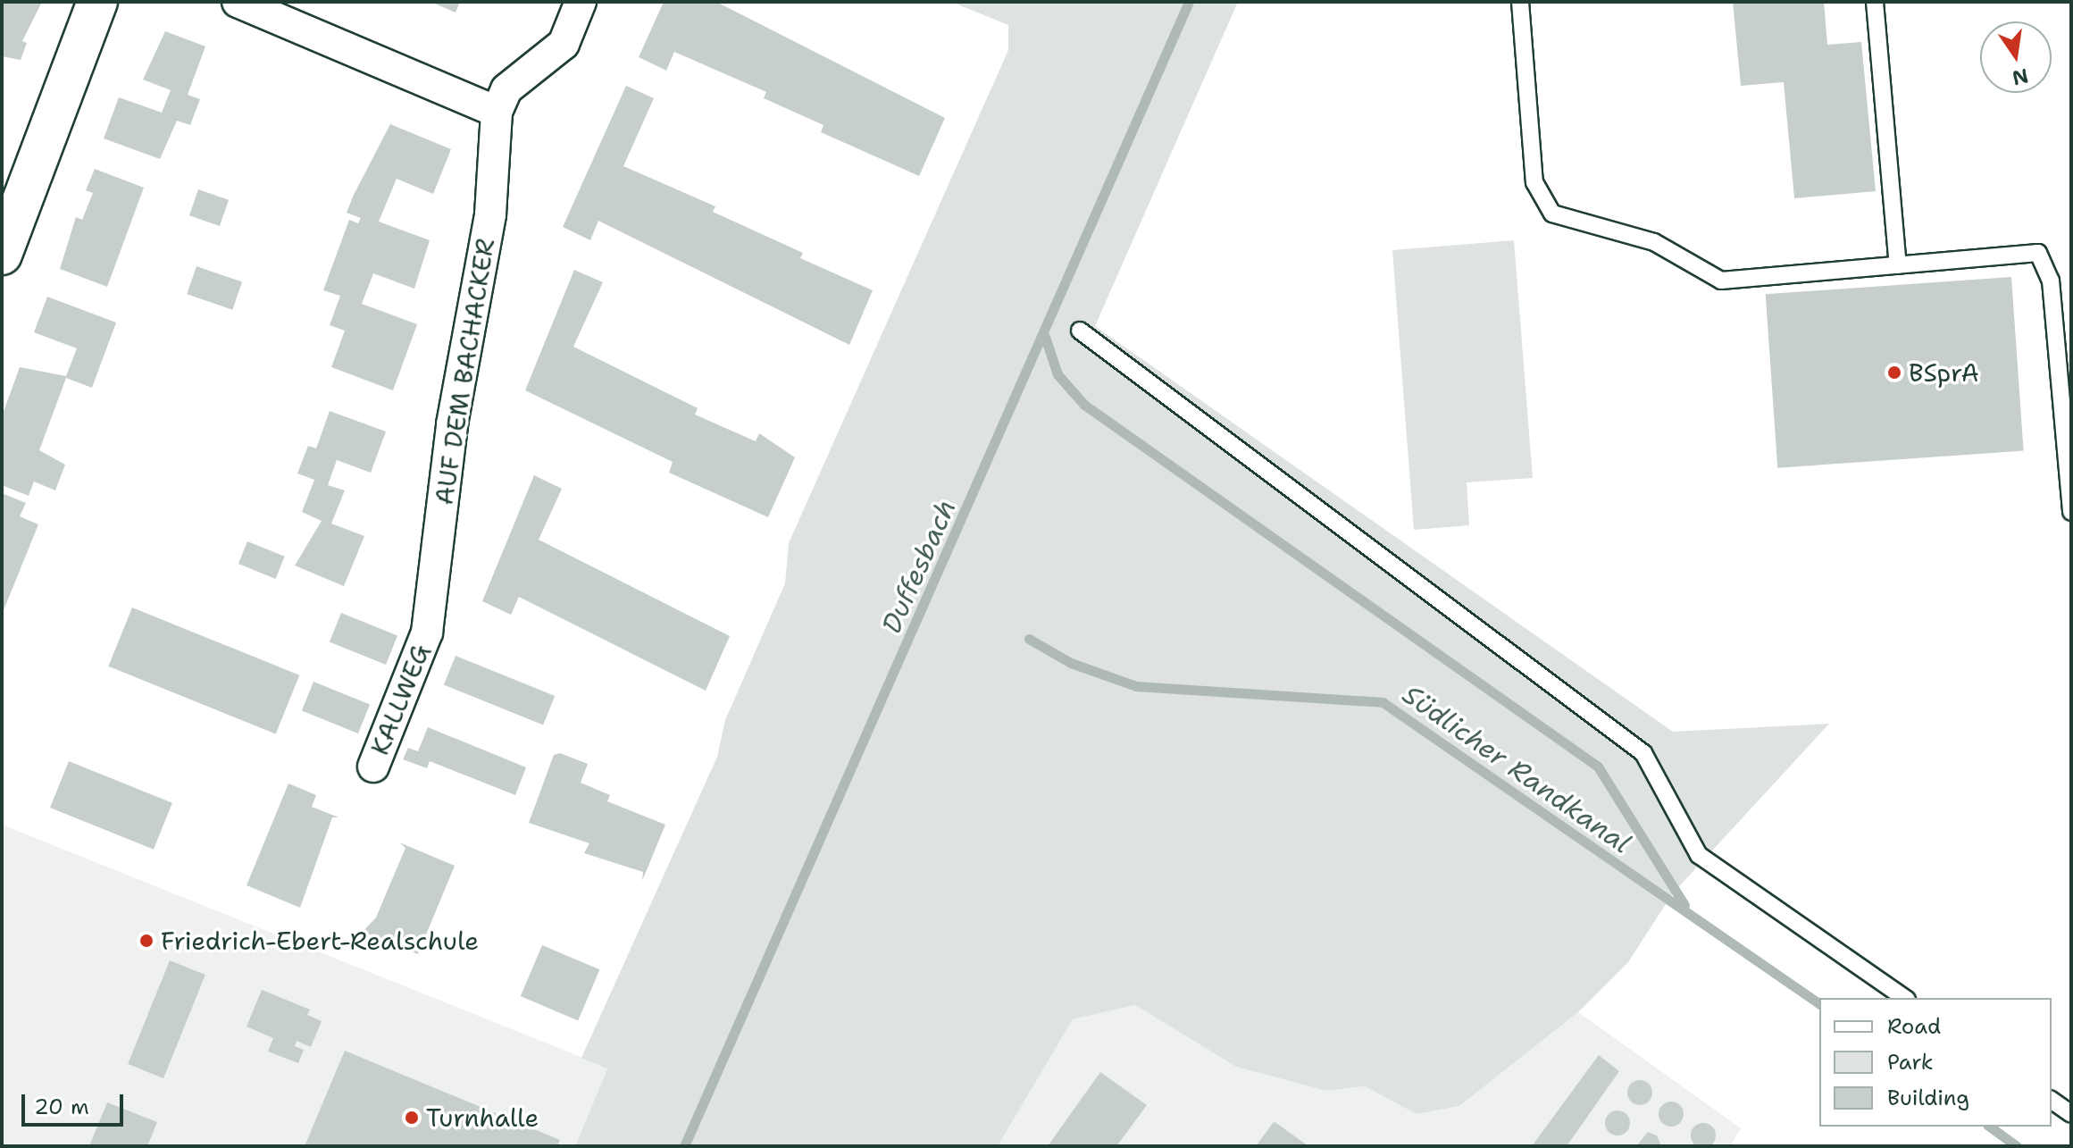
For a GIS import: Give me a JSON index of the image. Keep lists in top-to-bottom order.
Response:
{
  "streets": {
    "street": ["AUF DEM BACHACKER", "KALLWEG"]
  },
  "crossings": [
    ["AUF DEM BACHACKER", "KALLWEG"]
  ],
  "water": ["Duffesbach", "Südlicher Randkanal"],
  "places": ["BSprA", "Friedrich-Ebert-Realschule", "Turnhalle"],
  "legend": ["Road", "Park", "Building"],
  "scale_bar": "20 m",
  "north": "bottom"
}
